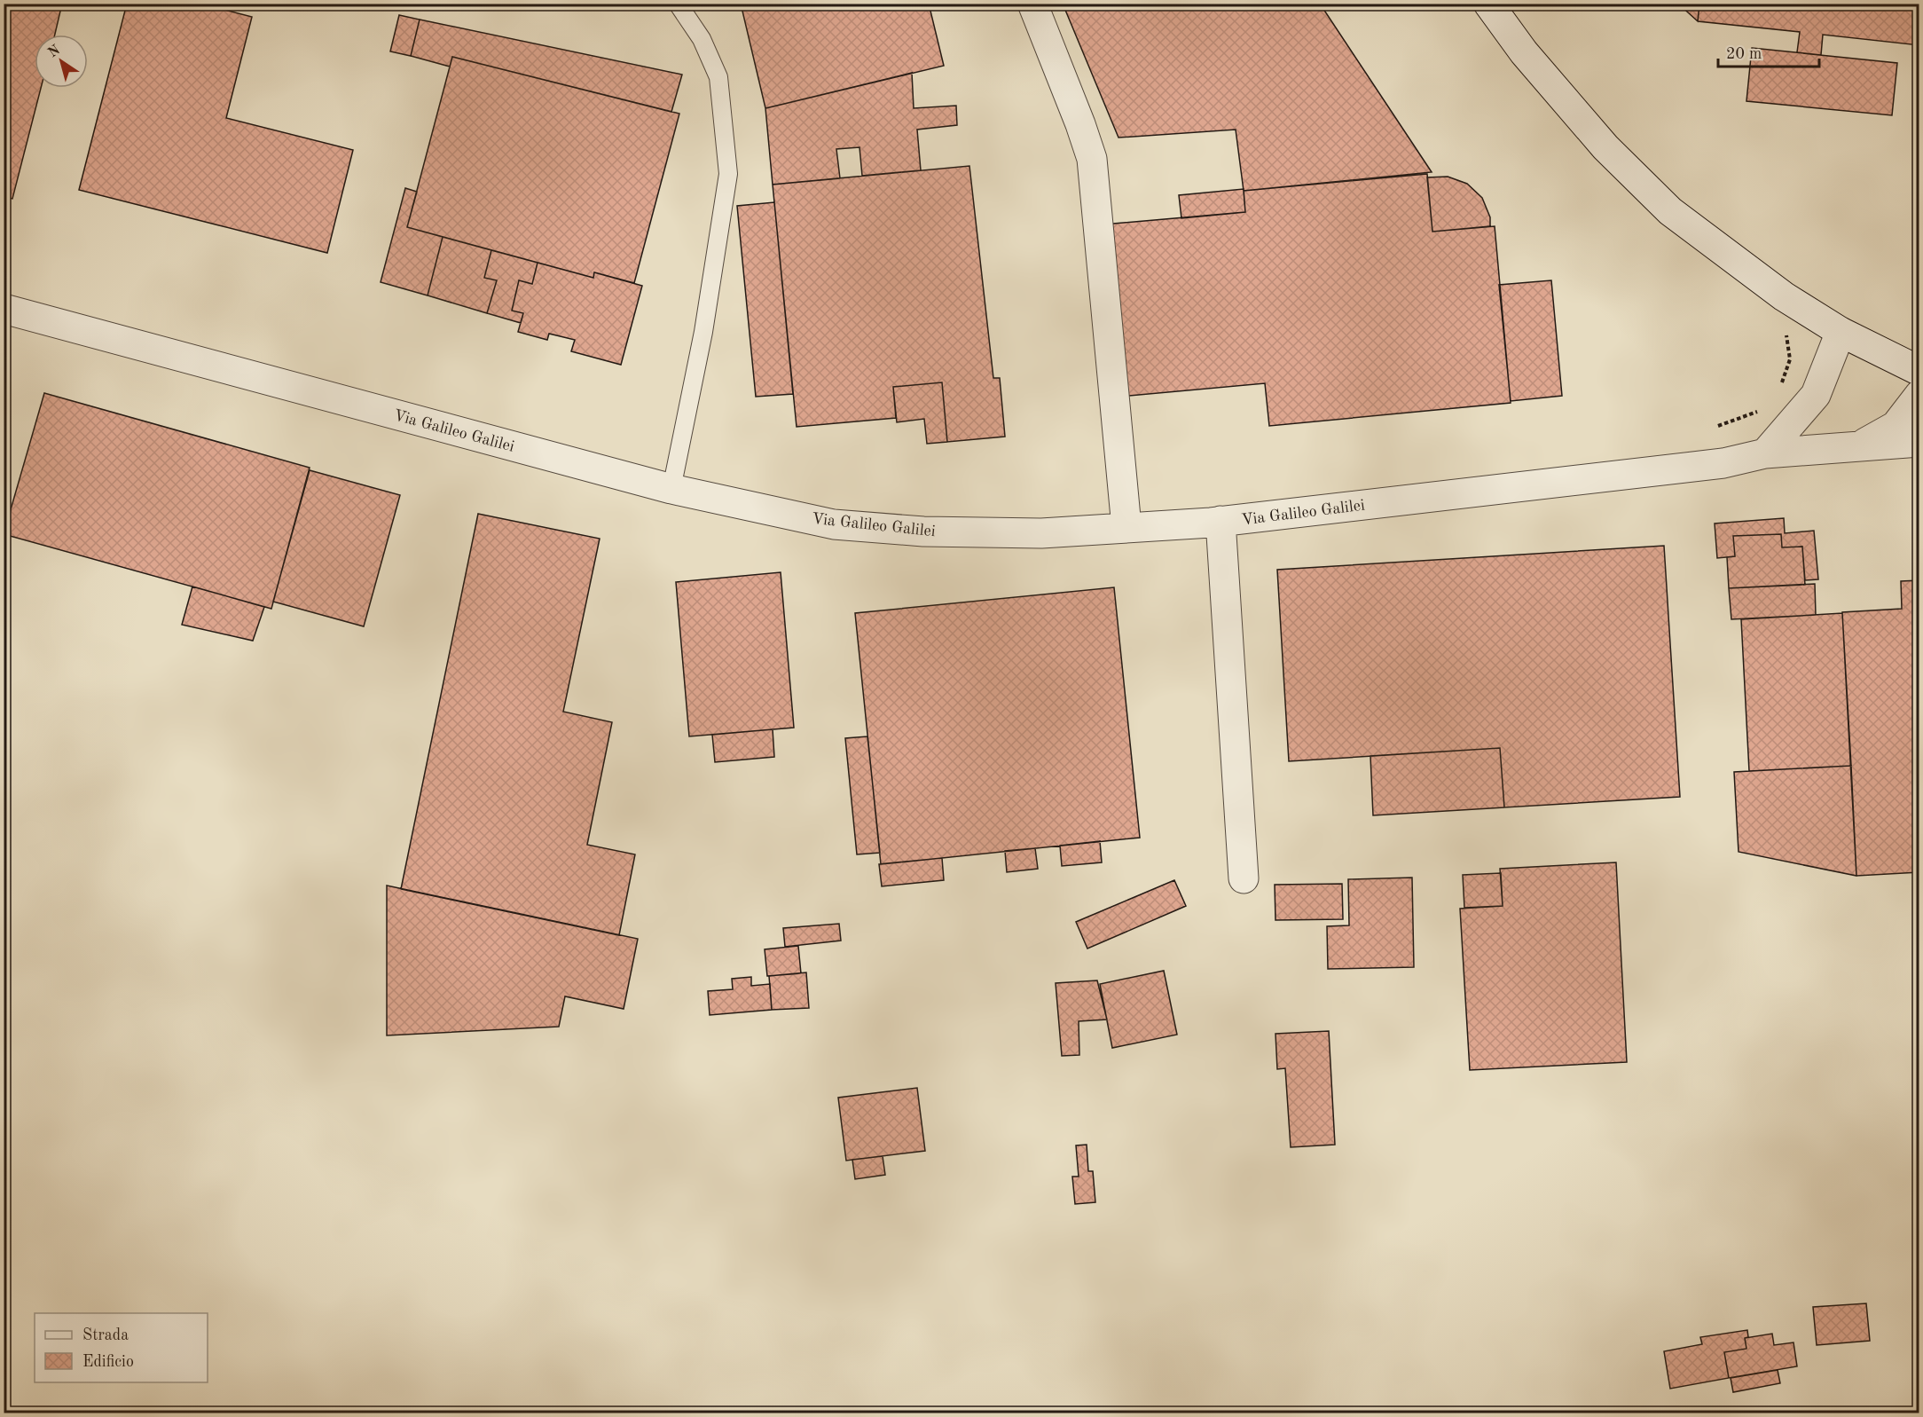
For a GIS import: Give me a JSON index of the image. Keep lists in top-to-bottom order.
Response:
{
  "streets": {
    "street": ["Via Galileo Galilei"]
  },
  "legend": ["Strada", "Edificio"],
  "scale_bar": "20 m",
  "north": "top left"
}
